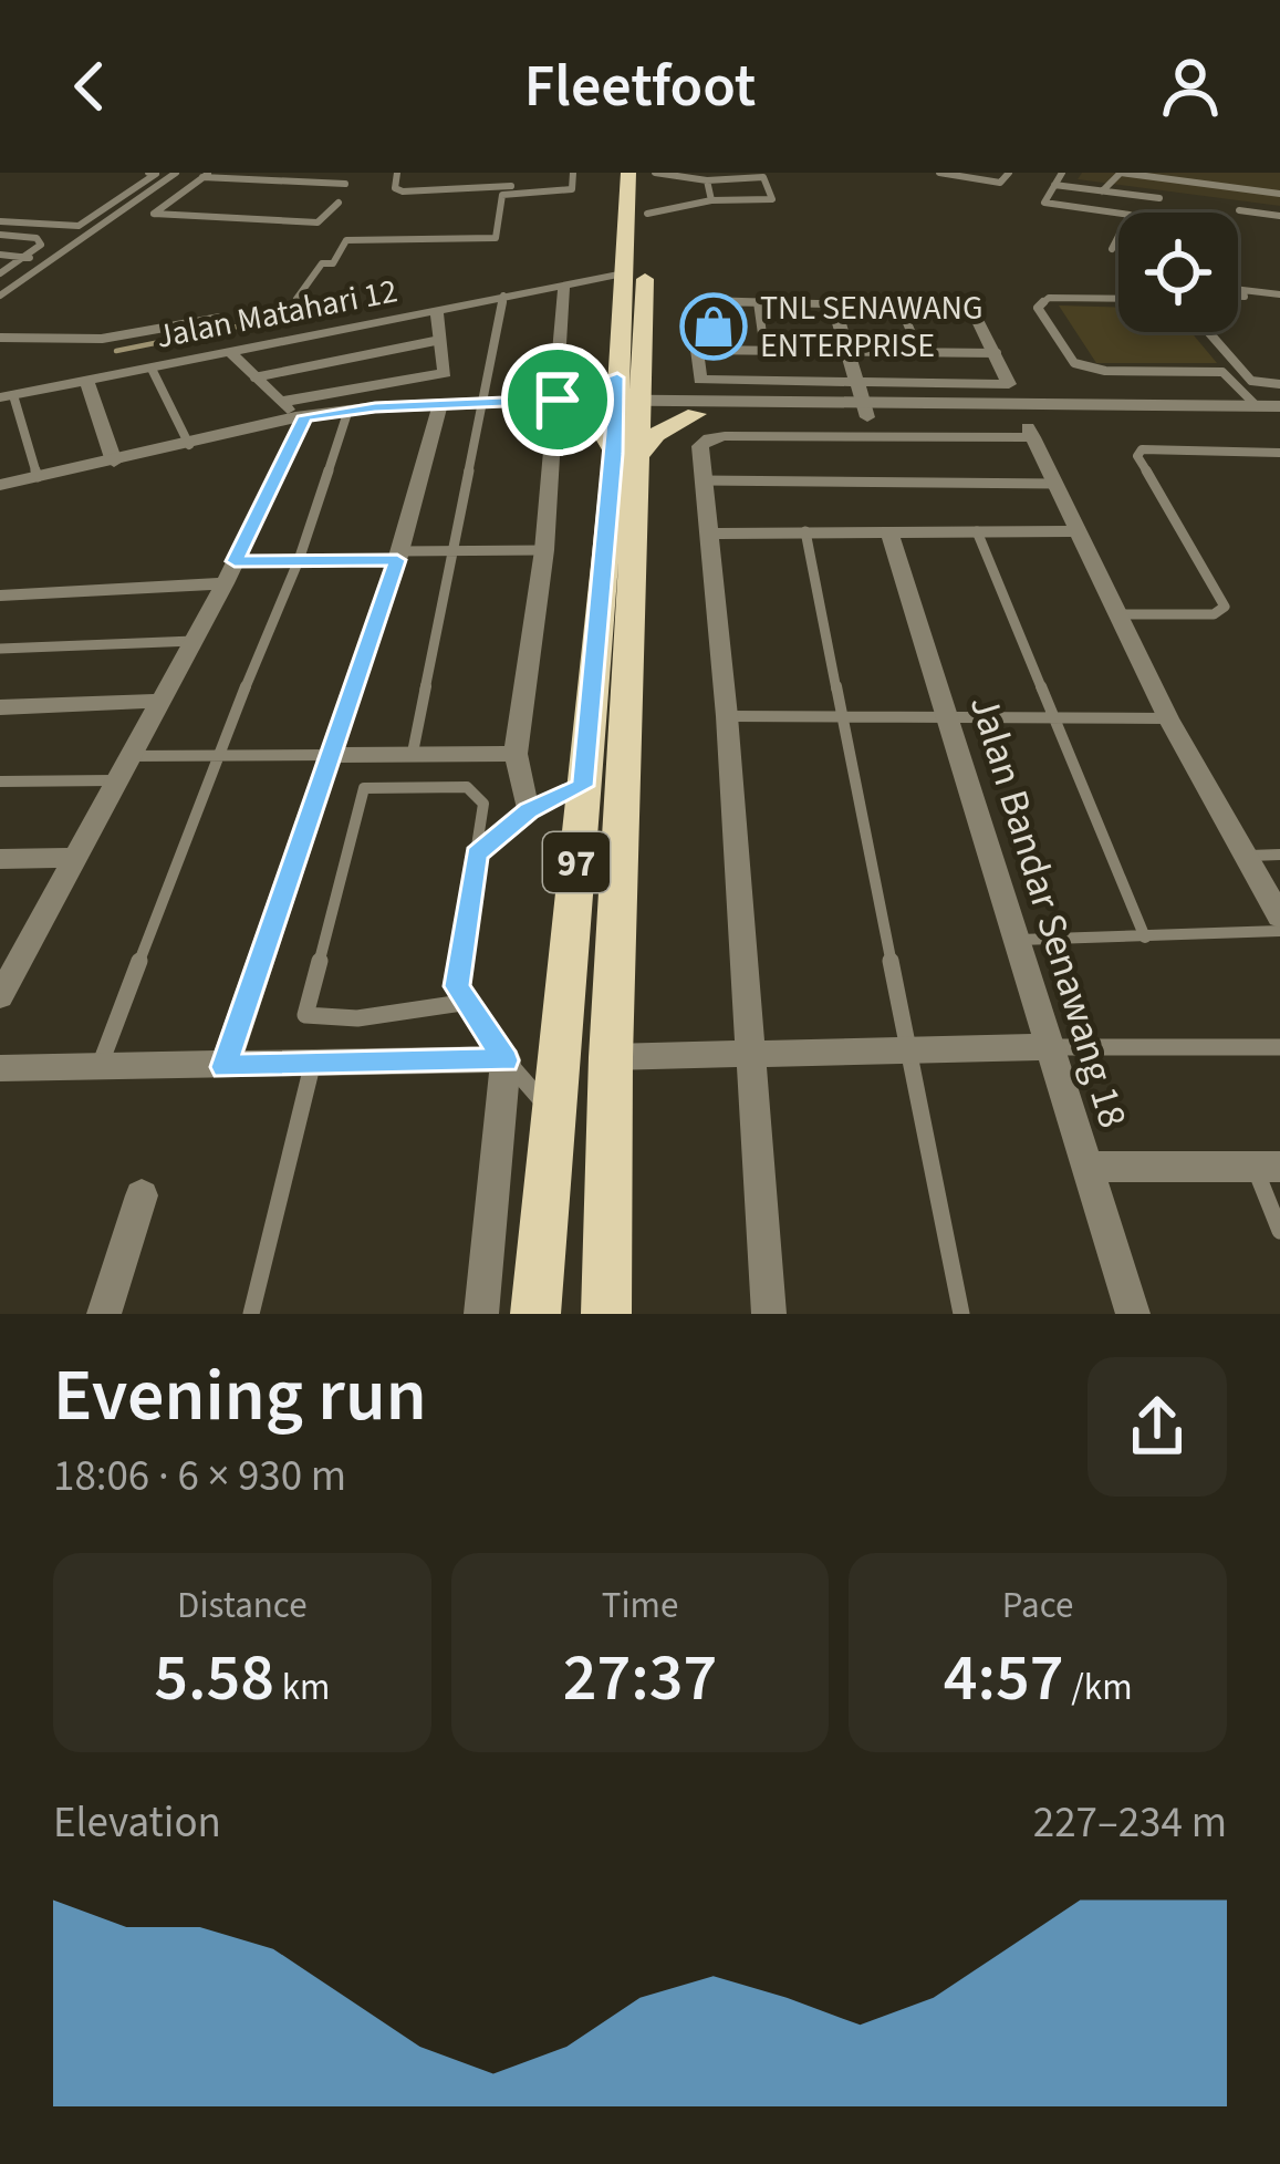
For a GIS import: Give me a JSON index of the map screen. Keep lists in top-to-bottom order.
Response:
{
  "streets": {
    "main road": ["97"],
    "street": ["Jalan Matahari 12", "Jalan Bandar Senawang 18"]
  },
  "crossings": [
    ["Jalan Matahari 12", "97"]
  ],
  "places": {
    "shop": ["TNL SENAWANG ENTERPRISE"]
  },
  "page": {
    "header": "Fleetfoot",
    "heading": ["Evening run", "18:06 · 6 × 930 m"],
    "stats": [
      ["Distance", "5.58 km"],
      ["Time", "27:37"],
      ["Pace", "4:57 /km"]
    ],
    "chart": ["Elevation", "227–234 m"]
  }
}
